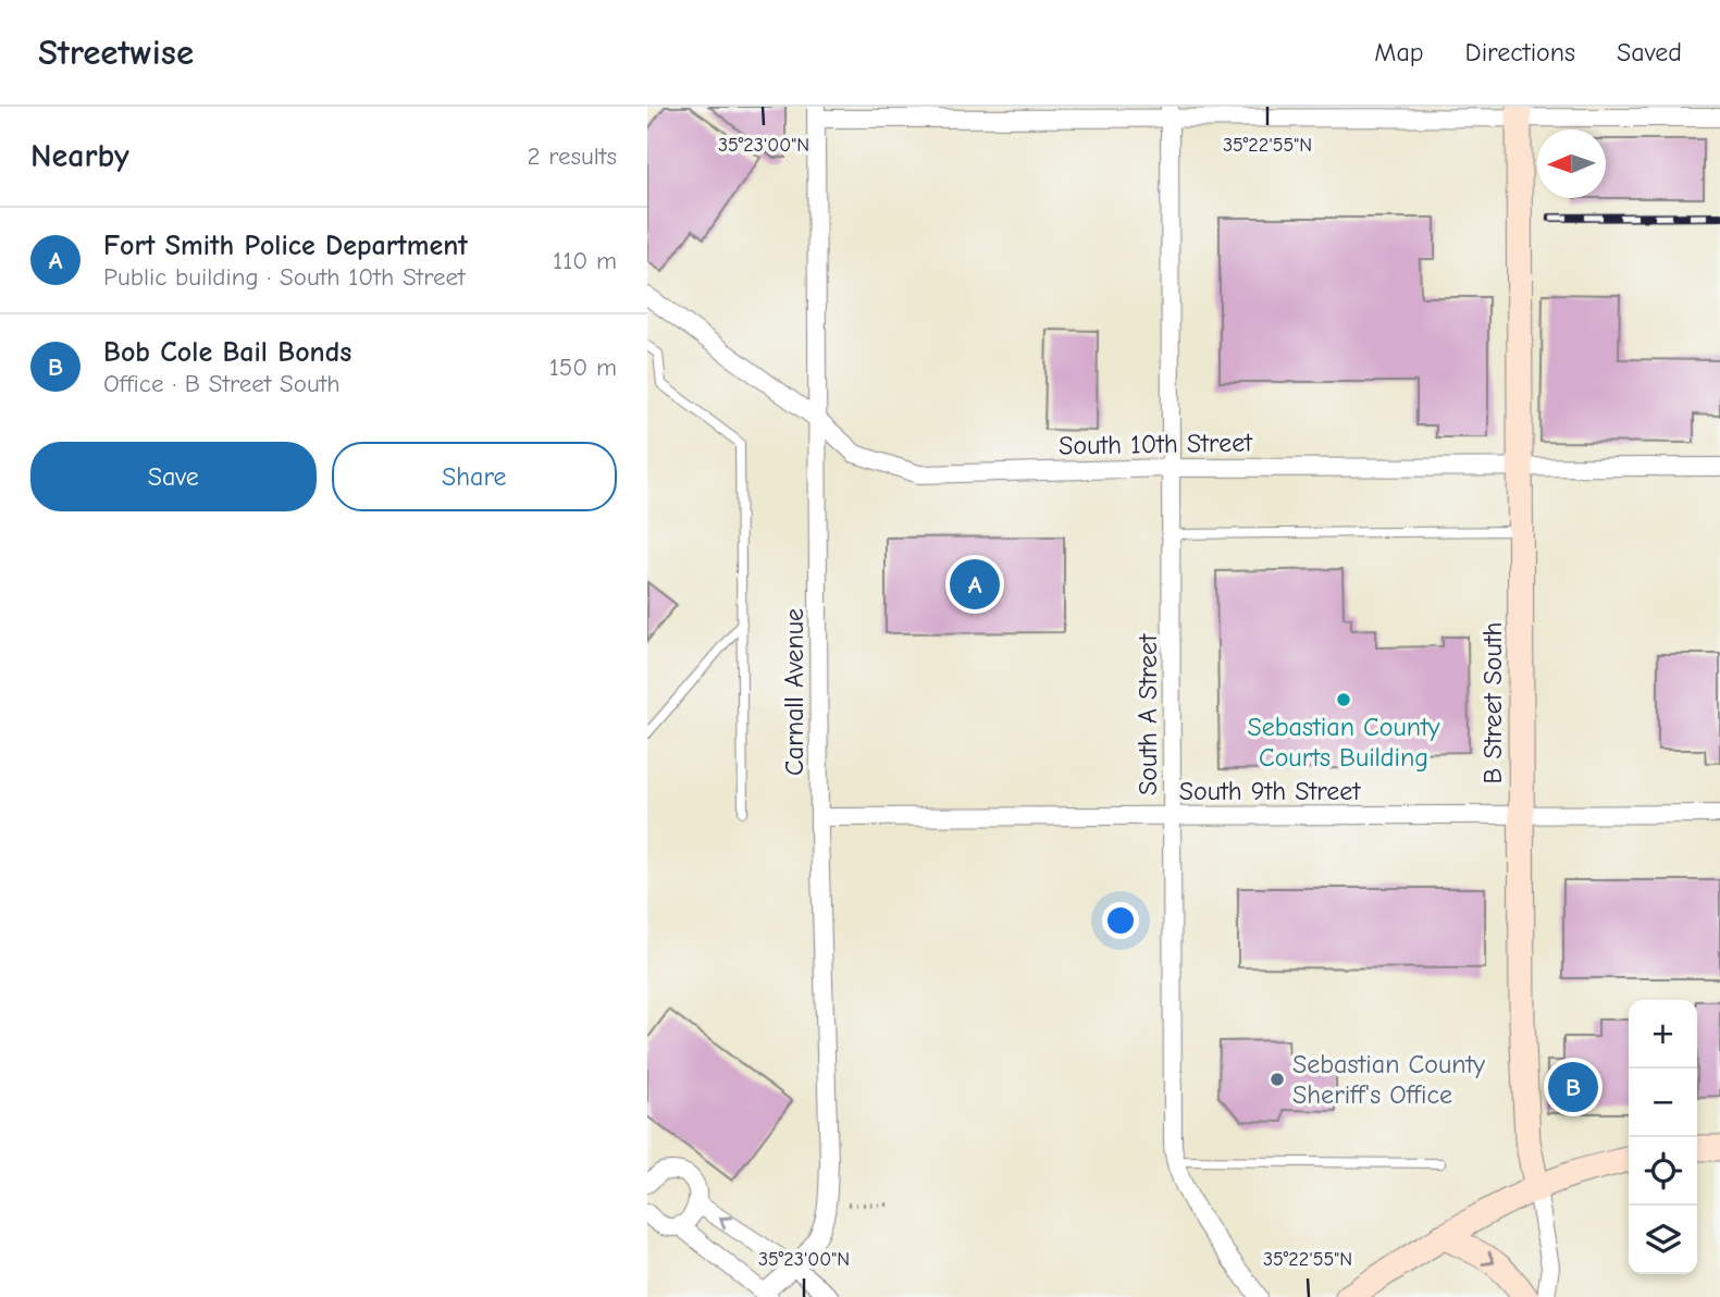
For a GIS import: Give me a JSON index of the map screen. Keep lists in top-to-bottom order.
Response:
{
  "streets": {
    "street": [
      "South 10th Street",
      "Carnall Avenue",
      "B Street South",
      "South A Street",
      "South 9th Street"
    ]
  },
  "crossings": [
    ["South 10th Street", "Carnall Avenue"],
    ["South 10th Street", "B Street South"],
    ["South 10th Street", "South A Street"],
    ["Carnall Avenue", "South 9th Street"],
    ["B Street South", "South 9th Street"],
    ["South A Street", "South 9th Street"]
  ],
  "places": ["Sebastian County Courts Building", "Sebastian County Sheriff's Office"],
  "north": "left",
  "page": {
    "header": "Streetwise",
    "nav": ["Map", "Directions", "Saved"],
    "heading": ["Nearby", "2 results"],
    "list": [
      {
        "mark": "A",
        "name": "Fort Smith Police Department",
        "note": "Public building · South 10th Street",
        "value": "110 m"
      },
      {
        "mark": "B",
        "name": "Bob Cole Bail Bonds",
        "note": "Office · B Street South",
        "value": "150 m"
      }
    ],
    "buttons": ["Save", "Share"],
    "pins": ["A", "B"],
    "map_buttons": ["+", "−"]
  },
  "coordinates": ["35°23'00\"N", "35°22'55\"N"]
}
